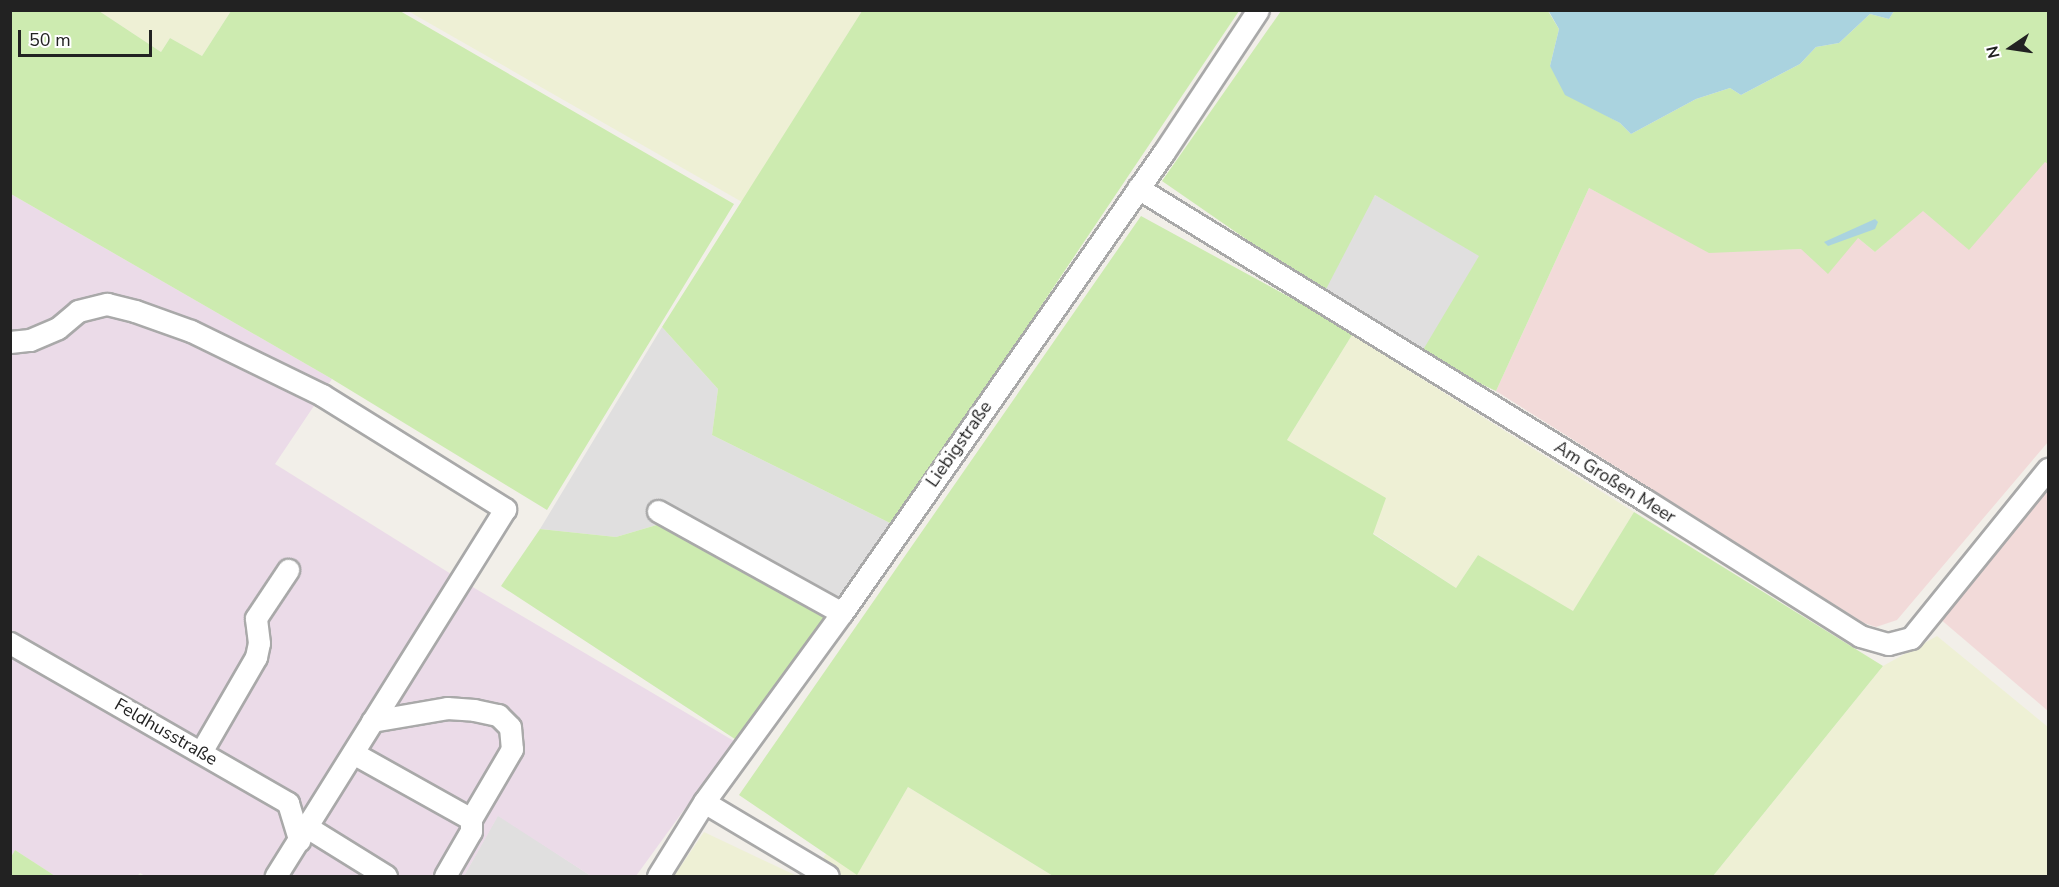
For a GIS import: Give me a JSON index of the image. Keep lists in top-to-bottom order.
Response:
{
  "streets": {
    "street": ["Liebigstraße", "Am Großen Meer", "Feldhusstraße"]
  },
  "crossings": [
    ["Liebigstraße", "Am Großen Meer"]
  ],
  "scale_bar": "50 m",
  "north": "left"
}
